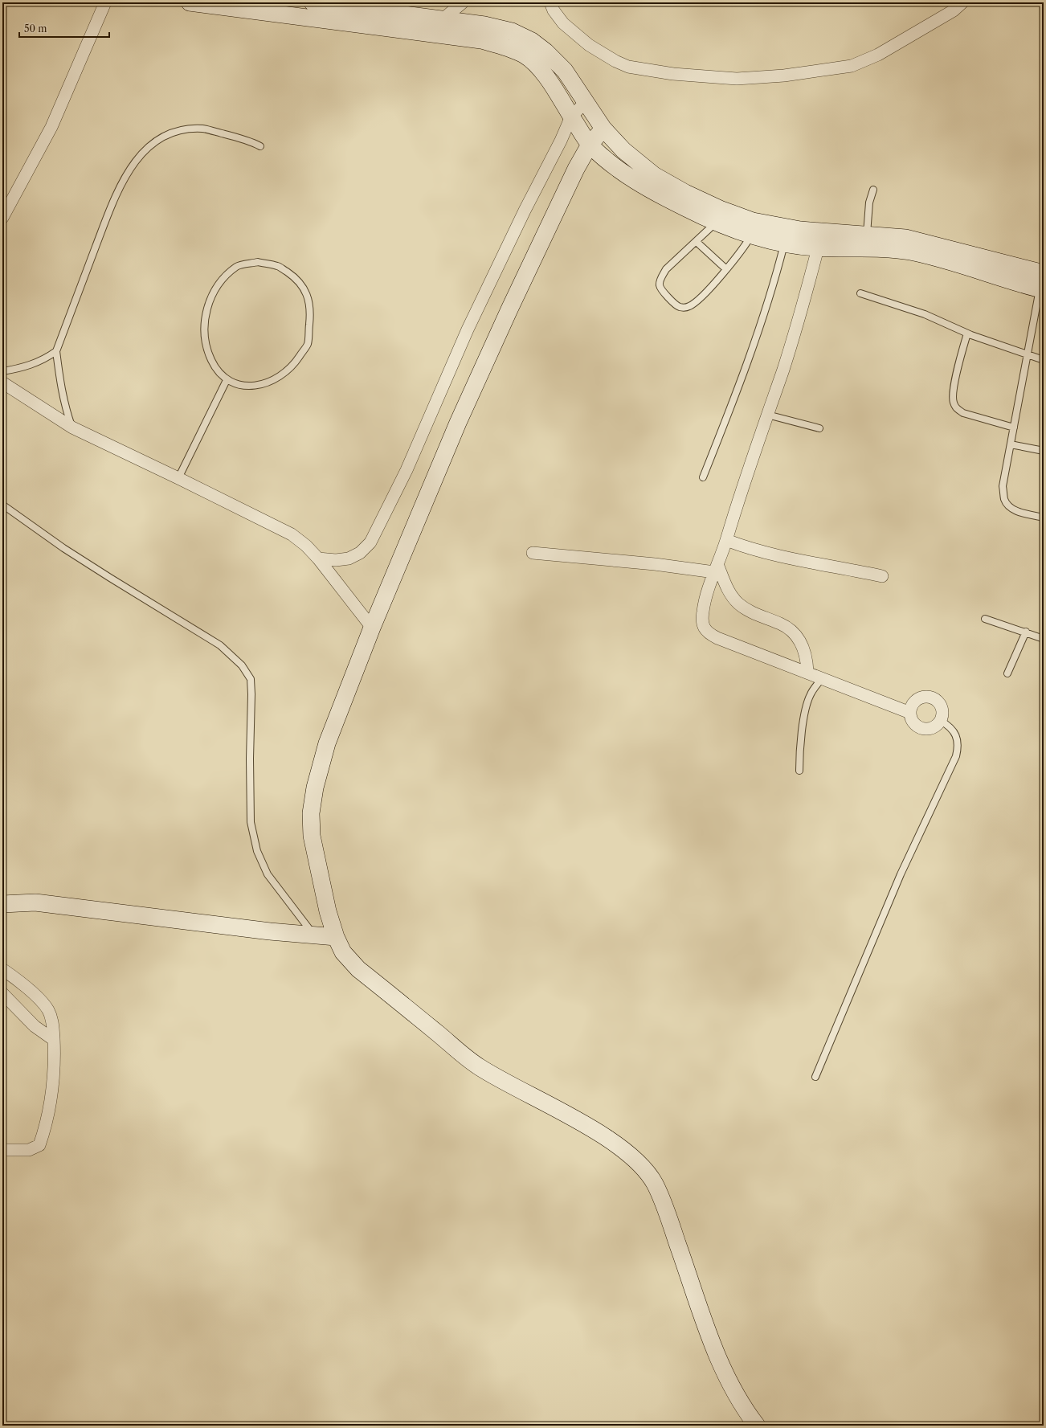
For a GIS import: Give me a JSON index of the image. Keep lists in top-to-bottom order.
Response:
{
  "scale_bar": "50 m"
}
